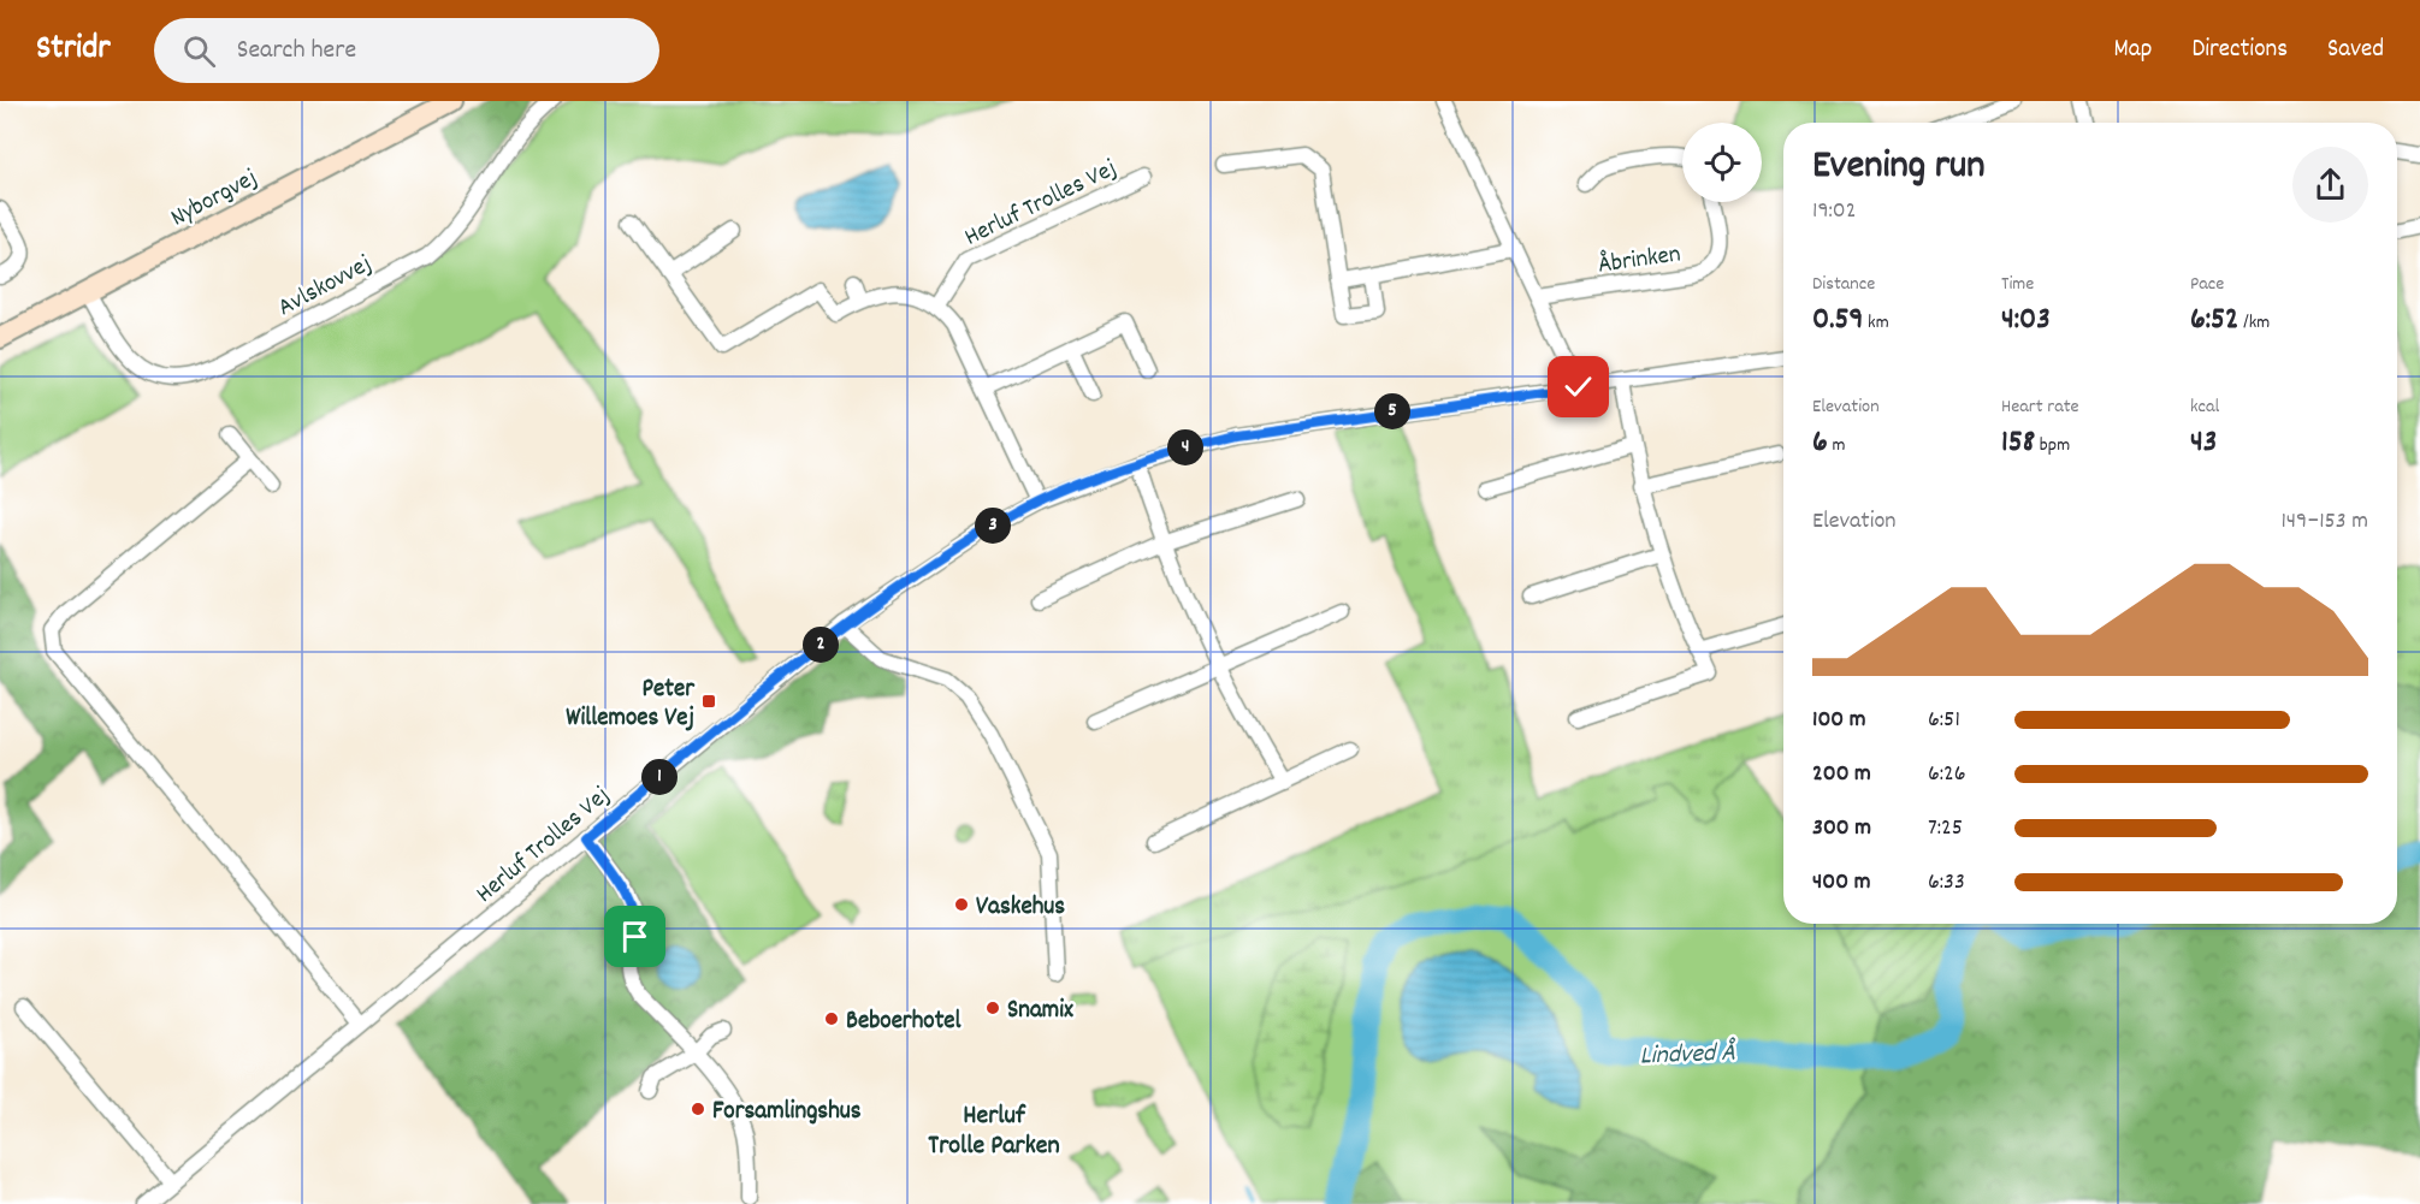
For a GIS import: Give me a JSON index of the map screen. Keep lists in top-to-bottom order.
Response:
{
  "streets": {
    "main road": ["Nyborgvej"],
    "street": ["Herluf Trolles Vej", "Åbrinken", "Avlskovvej"]
  },
  "crossings": [
    ["Nyborgvej", "Avlskovvej"]
  ],
  "districts": ["Herluf Trolle Parken"],
  "water": ["Lindved Å"],
  "places": {
    "transit": ["Peter Willemoes Vej"],
    "other": [
      "Vaskehus",
      "Snamix",
      "Beboerhotel",
      "Forsamlingshus"
    ]
  },
  "page": {
    "header": "Stridr",
    "search": "Search here",
    "nav": ["Map", "Directions", "Saved"],
    "heading": ["Evening run", "19:02"],
    "stats": [
      ["Distance", "0.59 km"],
      ["Time", "4:03"],
      ["Pace", "6:52 /km"],
      ["Elevation", "6 m"],
      ["Heart rate", "158 bpm"],
      ["kcal", "43"]
    ],
    "pins": [
      "5",
      "4",
      "3",
      "2",
      "1"
    ],
    "chart": ["Elevation", "149–153 m"],
    "list": [
      {
        "name": "100 m",
        "note": "6:51"
      },
      {
        "name": "200 m",
        "note": "6:26"
      },
      {
        "name": "300 m",
        "note": "7:25"
      },
      {
        "name": "400 m",
        "note": "6:33"
      }
    ]
  }
}
